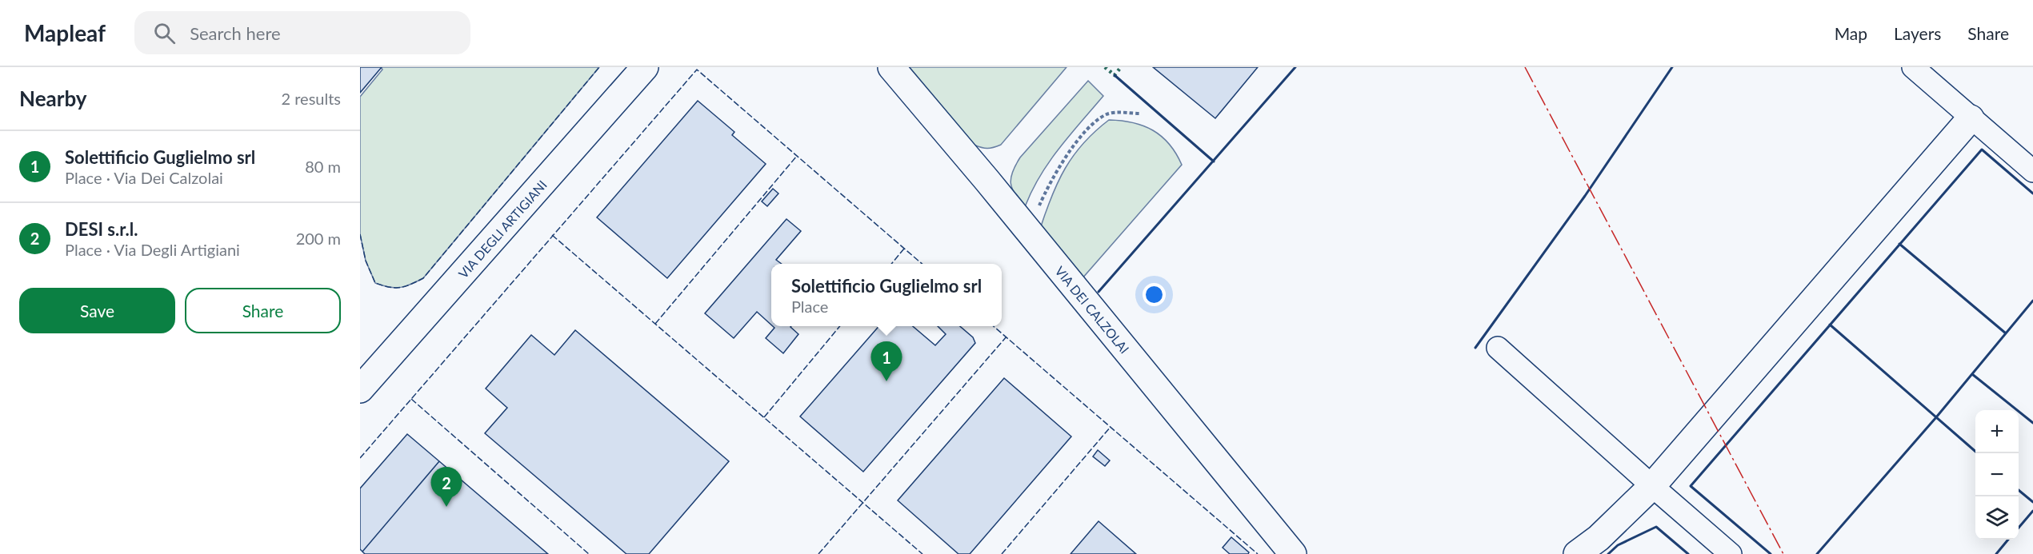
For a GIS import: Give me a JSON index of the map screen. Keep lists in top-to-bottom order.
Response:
{
  "streets": {
    "street": ["VIA DEGLI ARTIGIANI", "VIA DEI CALZOLAI"]
  },
  "page": {
    "header": "Mapleaf",
    "search": "Search here",
    "nav": ["Map", "Layers", "Share"],
    "heading": ["Nearby", "2 results"],
    "list": [
      {
        "mark": "1",
        "name": "Solettificio Guglielmo srl",
        "note": "Place · Via Dei Calzolai",
        "value": "80 m"
      },
      {
        "mark": "2",
        "name": "DESI s.r.l.",
        "note": "Place · Via Degli Artigiani",
        "value": "200 m"
      }
    ],
    "popup": ["Solettificio Guglielmo srl", "Place"],
    "buttons": ["Save", "Share"],
    "pins": ["1", "2"],
    "map_buttons": ["+", "−"]
  }
}
